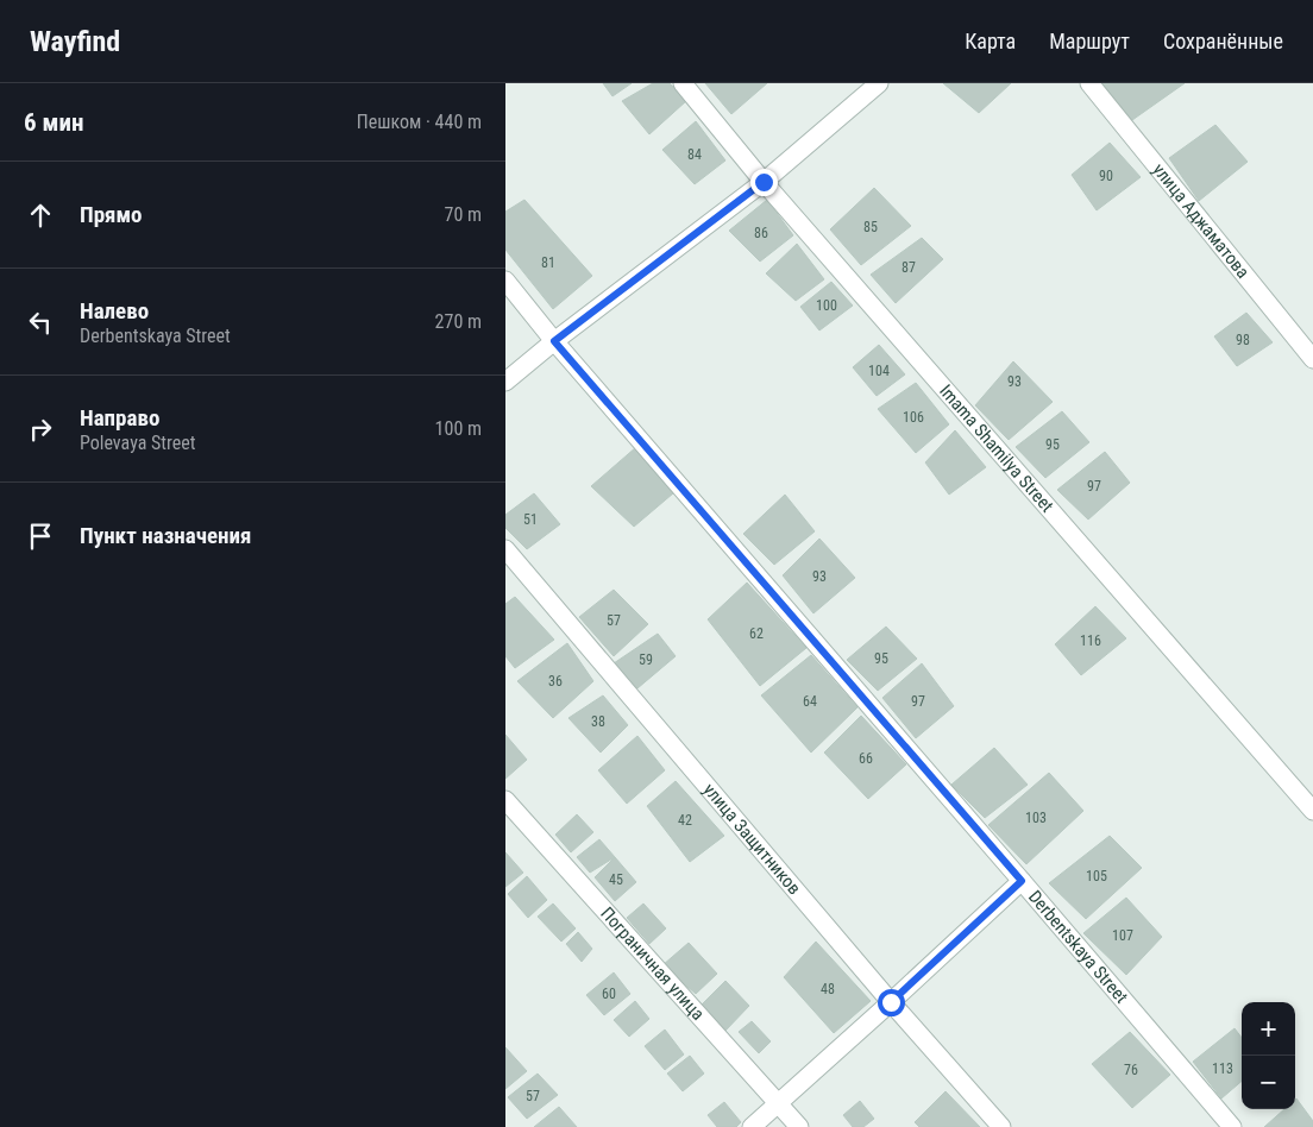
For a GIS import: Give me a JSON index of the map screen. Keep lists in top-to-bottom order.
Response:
{
  "streets": {
    "street": [
      "улица Аджаматова",
      "Imama Shamilya Street",
      "улица Защитников",
      "Derbentskaya Street",
      "Пограничная улица"
    ]
  },
  "house_numbers": [
    "84",
    "90",
    "85",
    "86",
    "81",
    "87",
    "100",
    "98",
    "104",
    "93",
    "106",
    "95",
    "97",
    "51",
    "93",
    "57",
    "62",
    "116",
    "95",
    "59",
    "36",
    "64",
    "97",
    "38",
    "66",
    "103",
    "42",
    "105",
    "45",
    "107",
    "48",
    "60",
    "113",
    "76",
    "57"
  ],
  "page": {
    "header": "Wayfind",
    "nav": ["Карта", "Маршрут", "Сохранённые"],
    "heading": ["6 мин", "Пешком · 440 m"],
    "list": [
      ["Прямо", "70 m"],
      ["Налево", "Derbentskaya Street", "270 m"],
      ["Направо", "Polevaya Street", "100 m"],
      "Пункт назначения"
    ],
    "map_buttons": ["+", "−"]
  }
}
